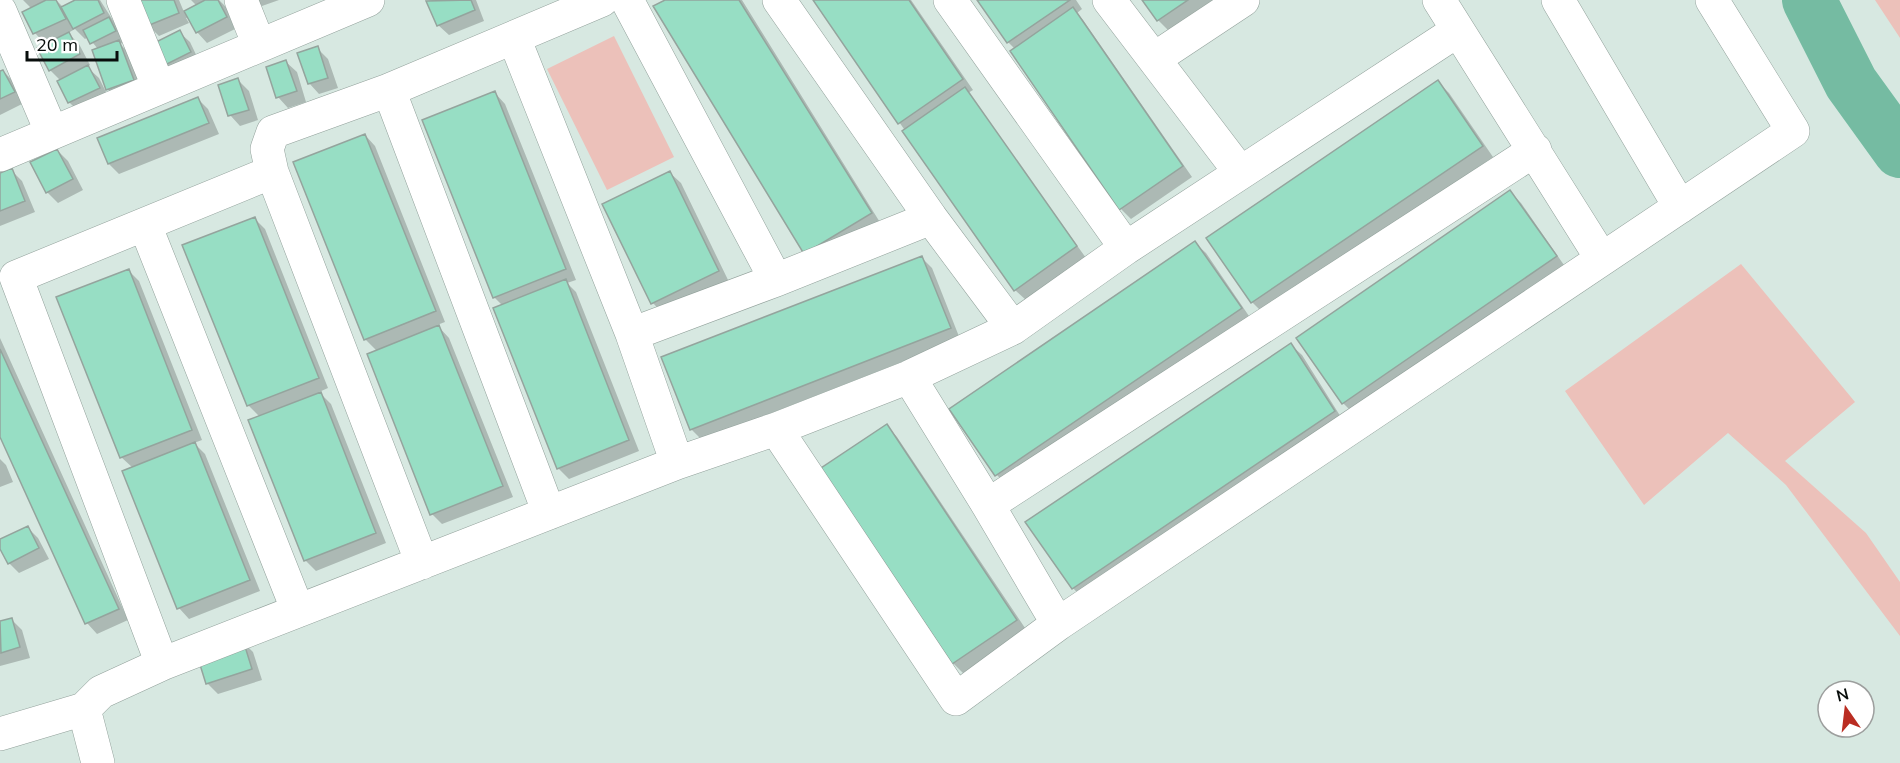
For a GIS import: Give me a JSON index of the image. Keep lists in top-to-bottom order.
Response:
{
  "scale_bar": "20 m",
  "north": "top"
}
